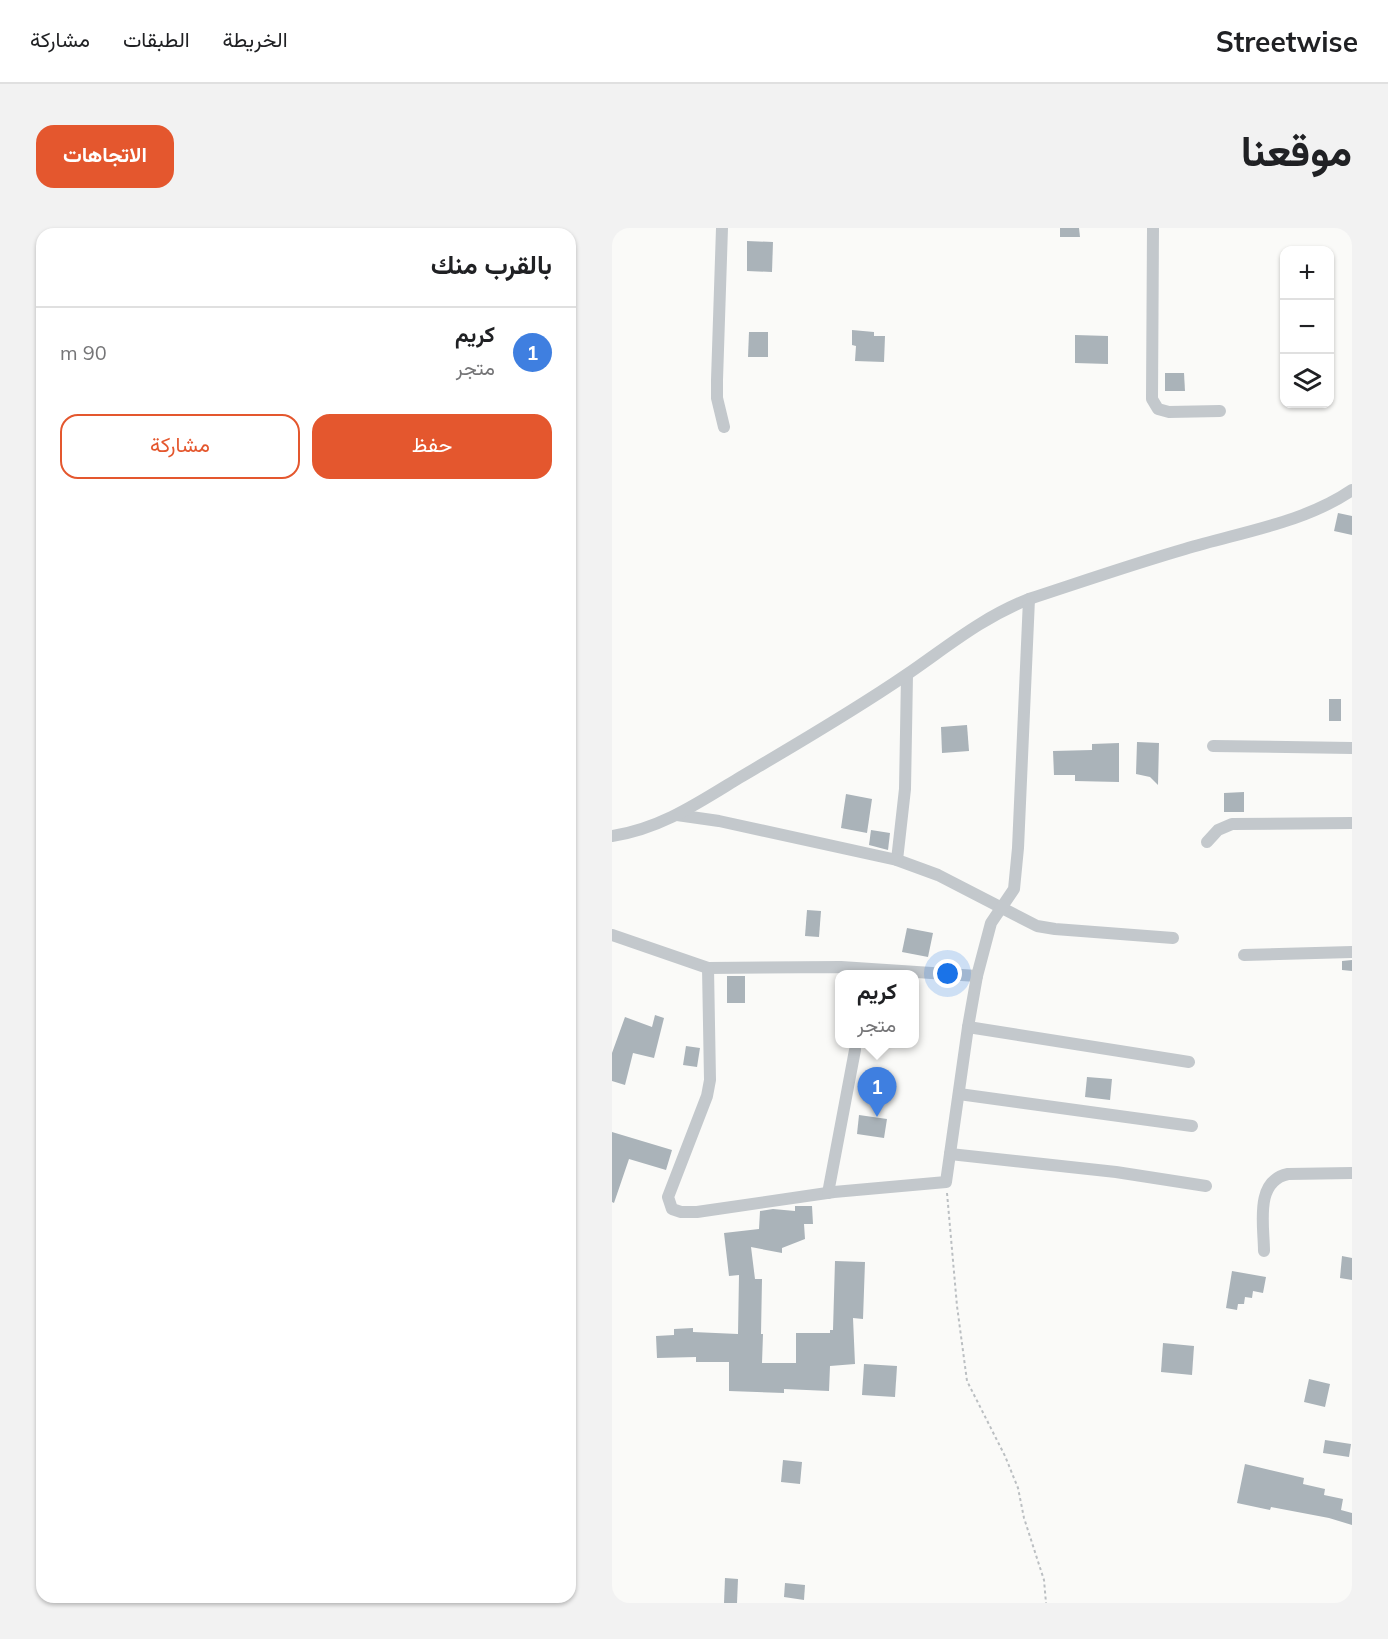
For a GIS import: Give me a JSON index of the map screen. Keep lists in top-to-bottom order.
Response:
{
  "page": {
    "header": "Streetwise",
    "nav": ["الخريطة", "الطبقات", "مشاركة"],
    "title": "موقعنا",
    "buttons": [
      "الاتجاهات",
      ["حفظ", "مشاركة"]
    ],
    "heading": "بالقرب منك",
    "map_buttons": ["+", "−"],
    "list": [
      {
        "mark": "1",
        "name": "كريم",
        "note": "متجر",
        "value": "90 m"
      }
    ],
    "popup": ["كريم", "متجر"],
    "pins": "1"
  }
}
